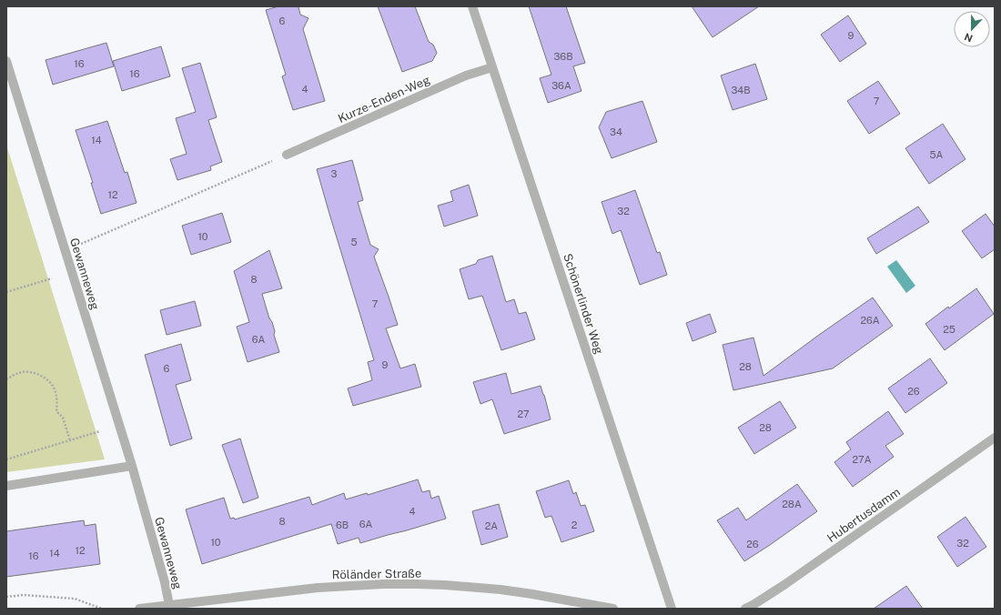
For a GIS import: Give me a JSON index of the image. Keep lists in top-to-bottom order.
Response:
{
  "streets": {
    "street": [
      "Kurze-Enden-Weg",
      "Gewanneweg",
      "Schönerlinder Weg",
      "Hubertusdamm",
      "Röländer Straße"
    ]
  },
  "crossings": [
    ["Kurze-Enden-Weg", "Schönerlinder Weg"],
    ["Gewanneweg", "Röländer Straße"]
  ],
  "house_numbers": [
    "6",
    "9",
    "36B",
    "16",
    "16",
    "36A",
    "4",
    "34B",
    "7",
    "34",
    "14",
    "5A",
    "3",
    "12",
    "32",
    "10",
    "5",
    "8",
    "7",
    "26A",
    "25",
    "6A",
    "9",
    "28",
    "6",
    "26",
    "27",
    "28",
    "27A",
    "28A",
    "4",
    "8",
    "6A",
    "6B",
    "2",
    "2A",
    "10",
    "32",
    "26",
    "12",
    "14",
    "16"
  ],
  "north": "bottom"
}
